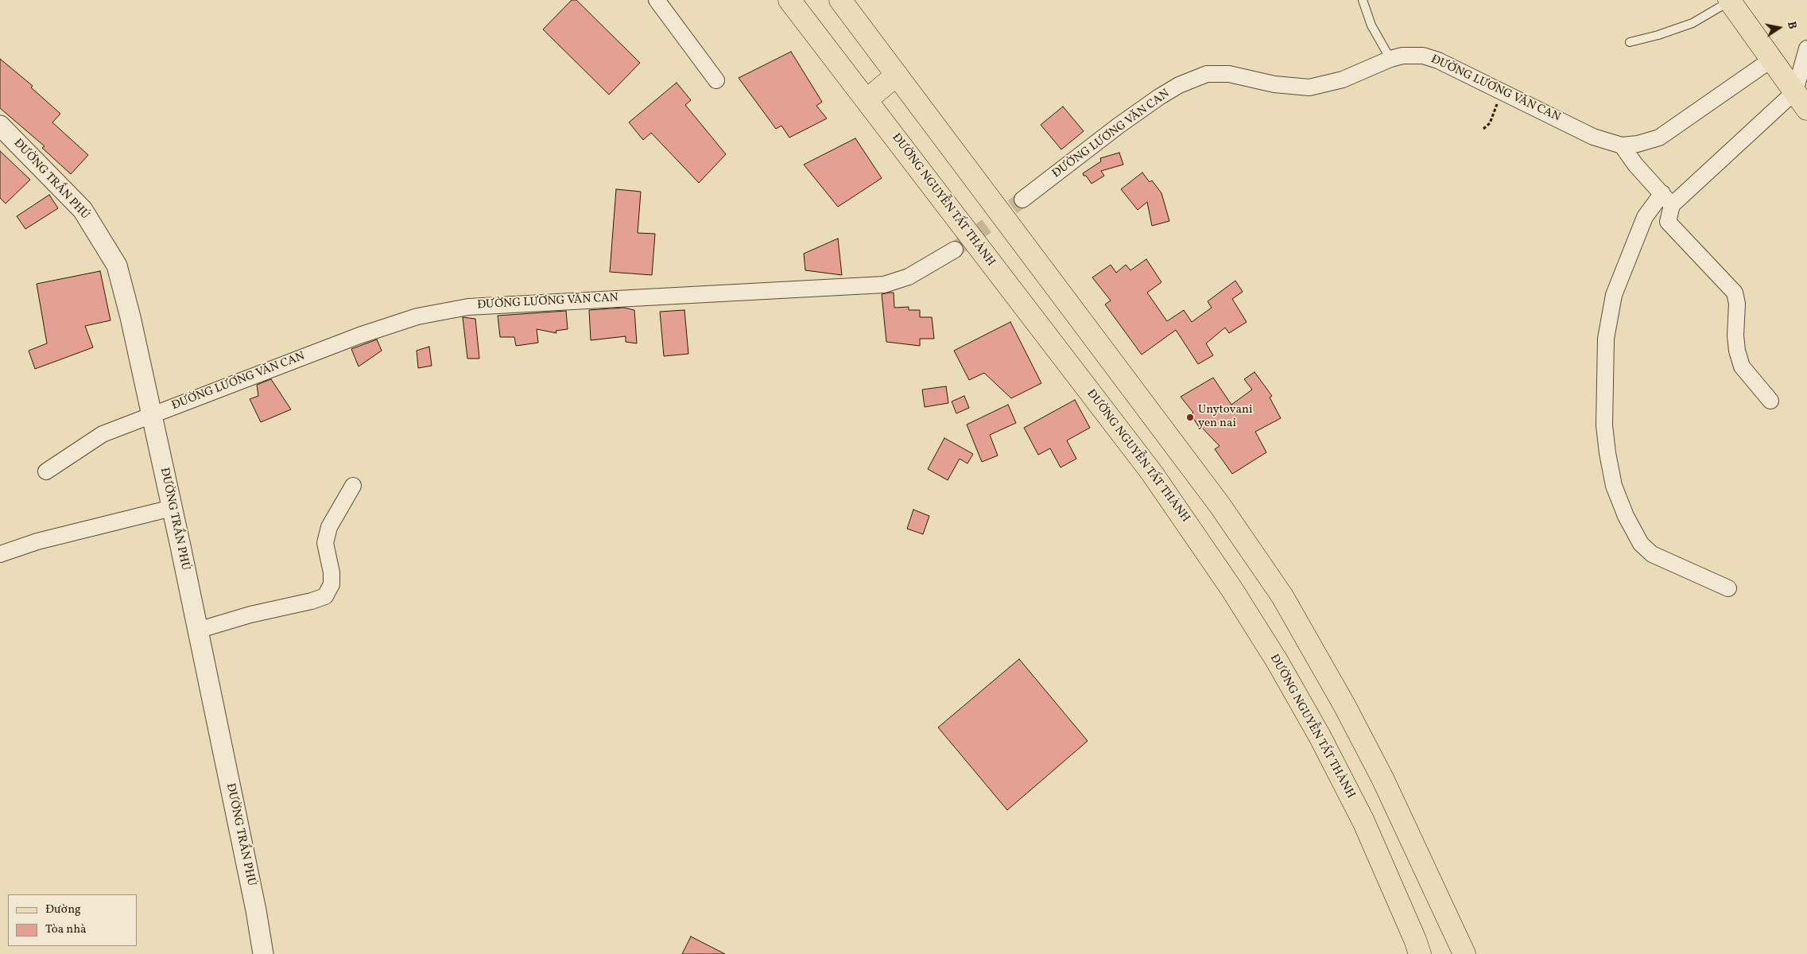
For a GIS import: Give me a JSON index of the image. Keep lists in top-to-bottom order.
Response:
{
  "streets": {
    "main road": ["ĐƯỜNG NGUYỄN TẤT THÀNH"],
    "street": ["ĐƯỜNG LƯƠNG VĂN CAN", "ĐƯỜNG TRẦN PHÚ"]
  },
  "crossings": [
    ["ĐƯỜNG LƯƠNG VĂN CAN", "ĐƯỜNG TRẦN PHÚ"]
  ],
  "places": ["Unytovani yen nai"],
  "legend": ["Đường", "Tòa nhà"],
  "north": "right"
}
